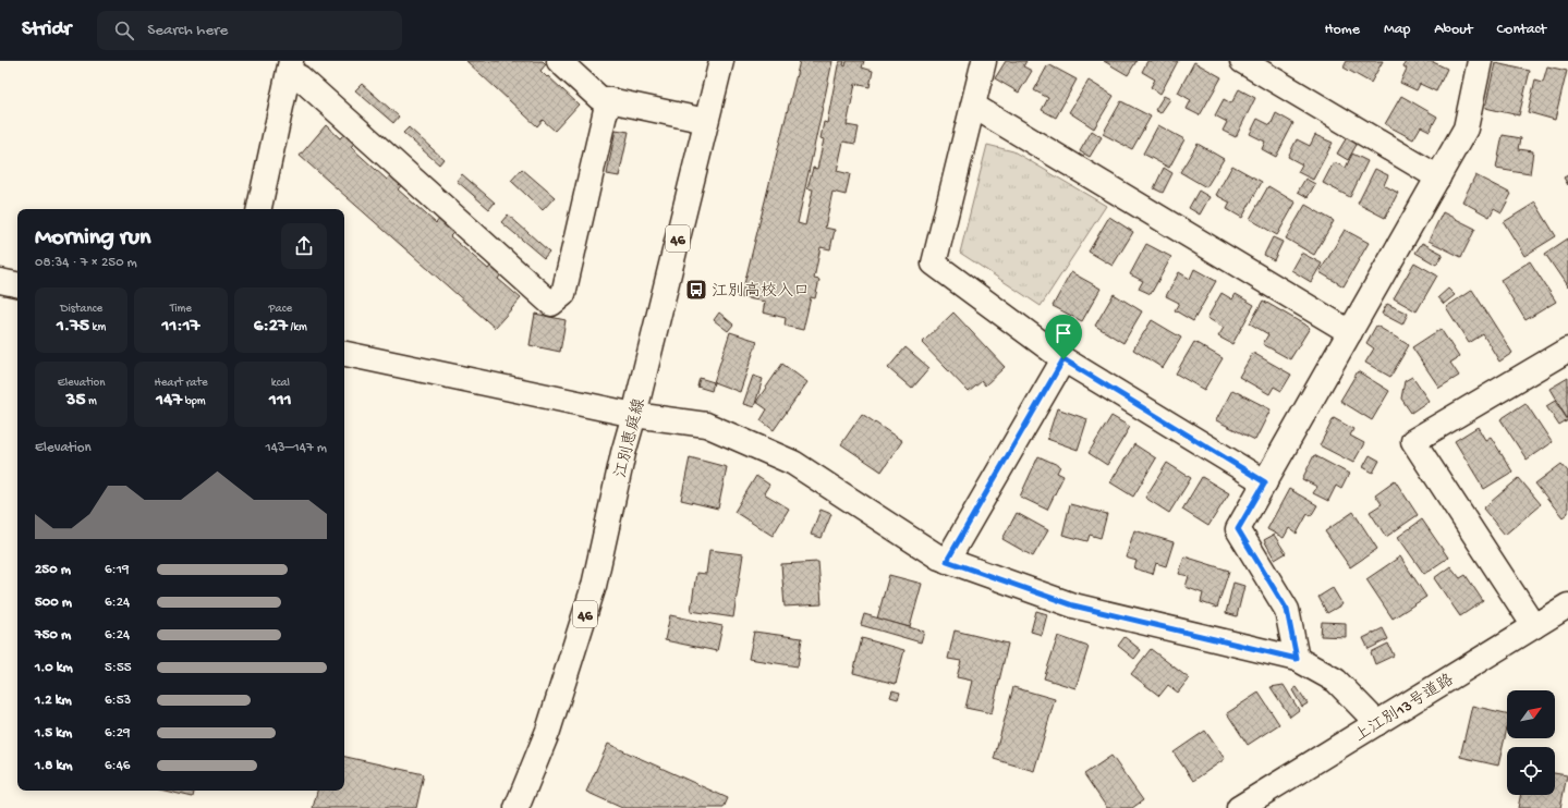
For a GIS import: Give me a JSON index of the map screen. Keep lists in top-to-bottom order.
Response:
{
  "streets": {
    "street": ["46", "江別恵庭線", "上江別13号道路"]
  },
  "places": {
    "bus stop": ["江別高校入口"]
  },
  "north": "top right",
  "page": {
    "header": "Stridr",
    "search": "Search here",
    "nav": [
      "Home",
      "Map",
      "About",
      "Contact"
    ],
    "heading": ["Morning run", "08:34 · 7 × 250 m"],
    "stats": [
      ["Distance", "1.75 km"],
      ["Time", "11:17"],
      ["Pace", "6:27 /km"],
      ["Elevation", "35 m"],
      ["Heart rate", "147 bpm"],
      ["kcal", "111"]
    ],
    "chart": ["Elevation", "143–147 m"],
    "list": [
      {
        "name": "250 m",
        "note": "6:19"
      },
      {
        "name": "500 m",
        "note": "6:24"
      },
      {
        "name": "750 m",
        "note": "6:24"
      },
      {
        "name": "1.0 km",
        "note": "5:55"
      },
      {
        "name": "1.2 km",
        "note": "6:53"
      },
      {
        "name": "1.5 km",
        "note": "6:29"
      },
      {
        "name": "1.8 km",
        "note": "6:46"
      }
    ]
  }
}
